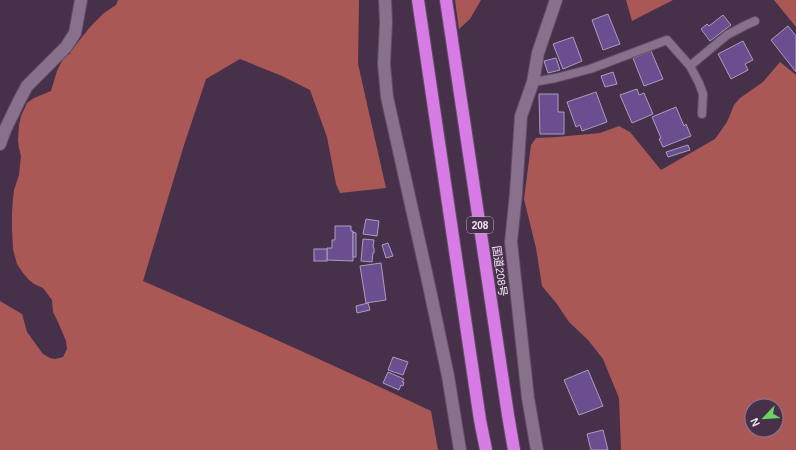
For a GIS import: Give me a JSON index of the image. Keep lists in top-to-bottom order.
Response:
{
  "streets": {
    "highway": ["208", "国道208号"]
  },
  "north": "bottom left"
}
